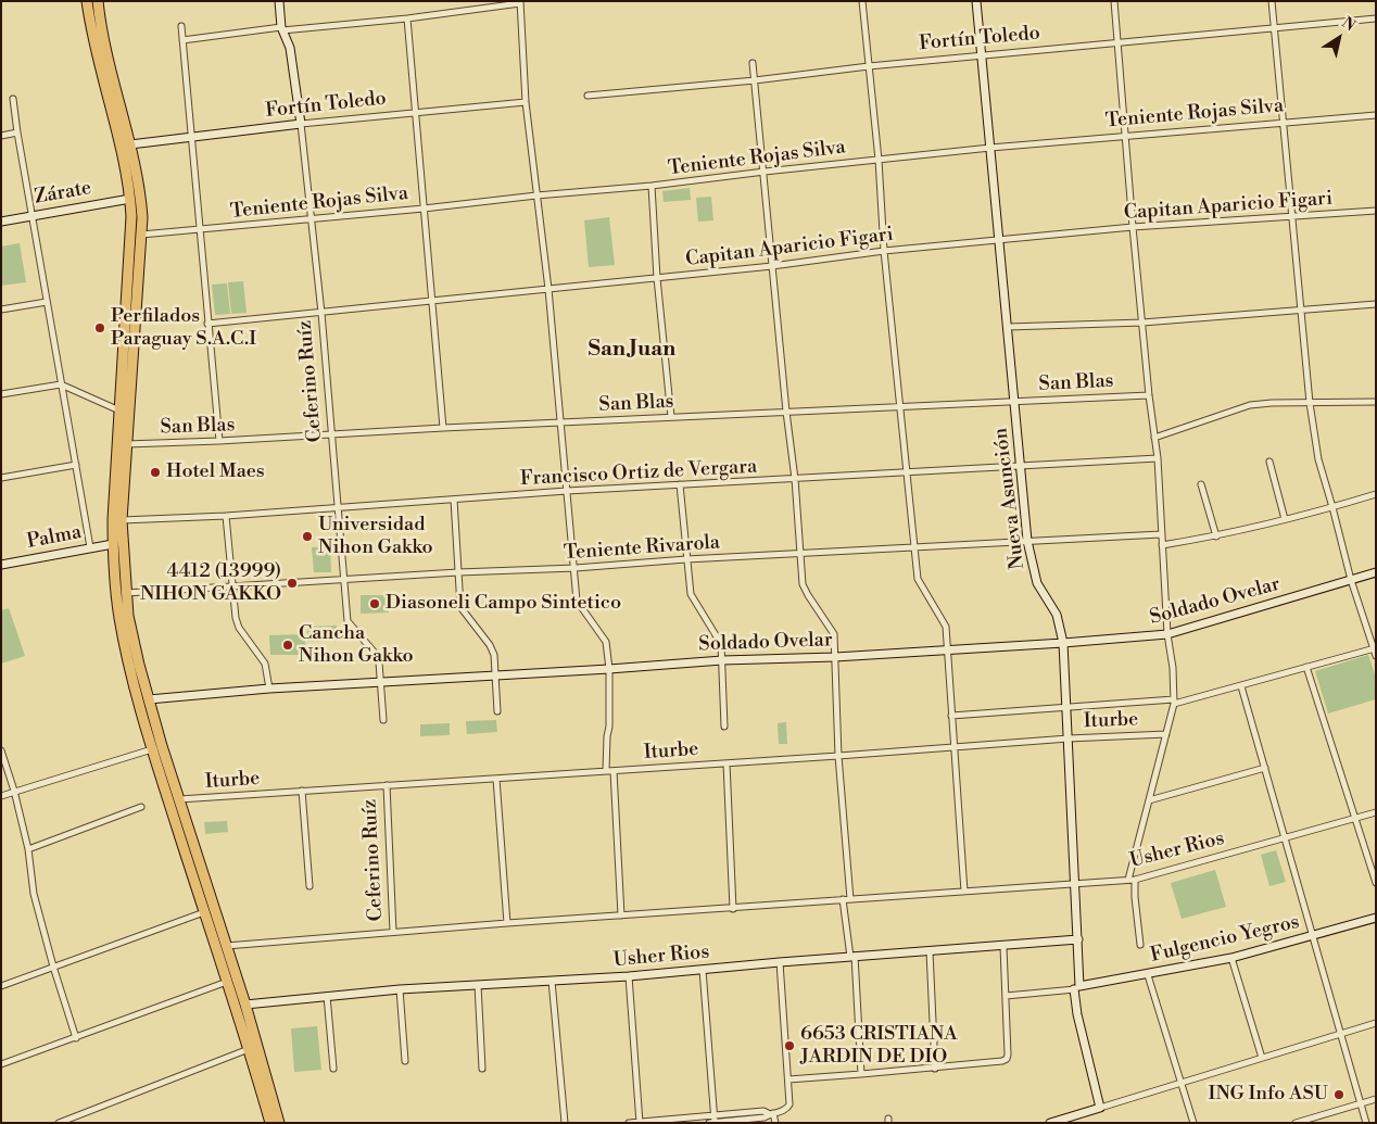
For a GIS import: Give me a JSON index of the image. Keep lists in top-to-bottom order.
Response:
{
  "streets": {
    "street": [
      "Fortín Toledo",
      "Teniente Rojas Silva",
      "Zárate",
      "Capitan Aparicio Figari",
      "Ceferino Ruíz",
      "San Blas",
      "Francisco Ortiz de Vergara",
      "Nueva Asunción",
      "Palma",
      "Teniente Rivarola",
      "Soldado Ovelar",
      "Iturbe",
      "Usher Rios",
      "Fulgencio Yegros"
    ]
  },
  "crossings": [
    ["Fortín Toledo", "Ceferino Ruíz"],
    ["Fortín Toledo", "Nueva Asunción"],
    ["Teniente Rojas Silva", "Ceferino Ruíz"],
    ["Teniente Rojas Silva", "Nueva Asunción"],
    ["Capitan Aparicio Figari", "Ceferino Ruíz"],
    ["Capitan Aparicio Figari", "Nueva Asunción"],
    ["Ceferino Ruíz", "San Blas"],
    ["Ceferino Ruíz", "Francisco Ortiz de Vergara"],
    ["Ceferino Ruíz", "Teniente Rivarola"],
    ["Ceferino Ruíz", "Soldado Ovelar"],
    ["Ceferino Ruíz", "Iturbe"],
    ["Ceferino Ruíz", "Usher Rios"],
    ["San Blas", "Nueva Asunción"],
    ["Francisco Ortiz de Vergara", "Nueva Asunción"],
    ["Nueva Asunción", "Teniente Rivarola"],
    ["Nueva Asunción", "Soldado Ovelar"],
    ["Nueva Asunción", "Iturbe"],
    ["Nueva Asunción", "Usher Rios"],
    ["Nueva Asunción", "Fulgencio Yegros"]
  ],
  "districts": ["San Juan"],
  "places": [
    "Perfilados Paraguay S.A.C.I",
    "Hotel Maes",
    "Universidad Nihon Gakko",
    "4412 (13999) NIHON GAKKO",
    "Diasoneli Campo Sintetico",
    "Cancha Nihon Gakko",
    "6653 CRISTIANA JARDIN DE DIO",
    "ING Info ASU"
  ],
  "north": "top right"
}
